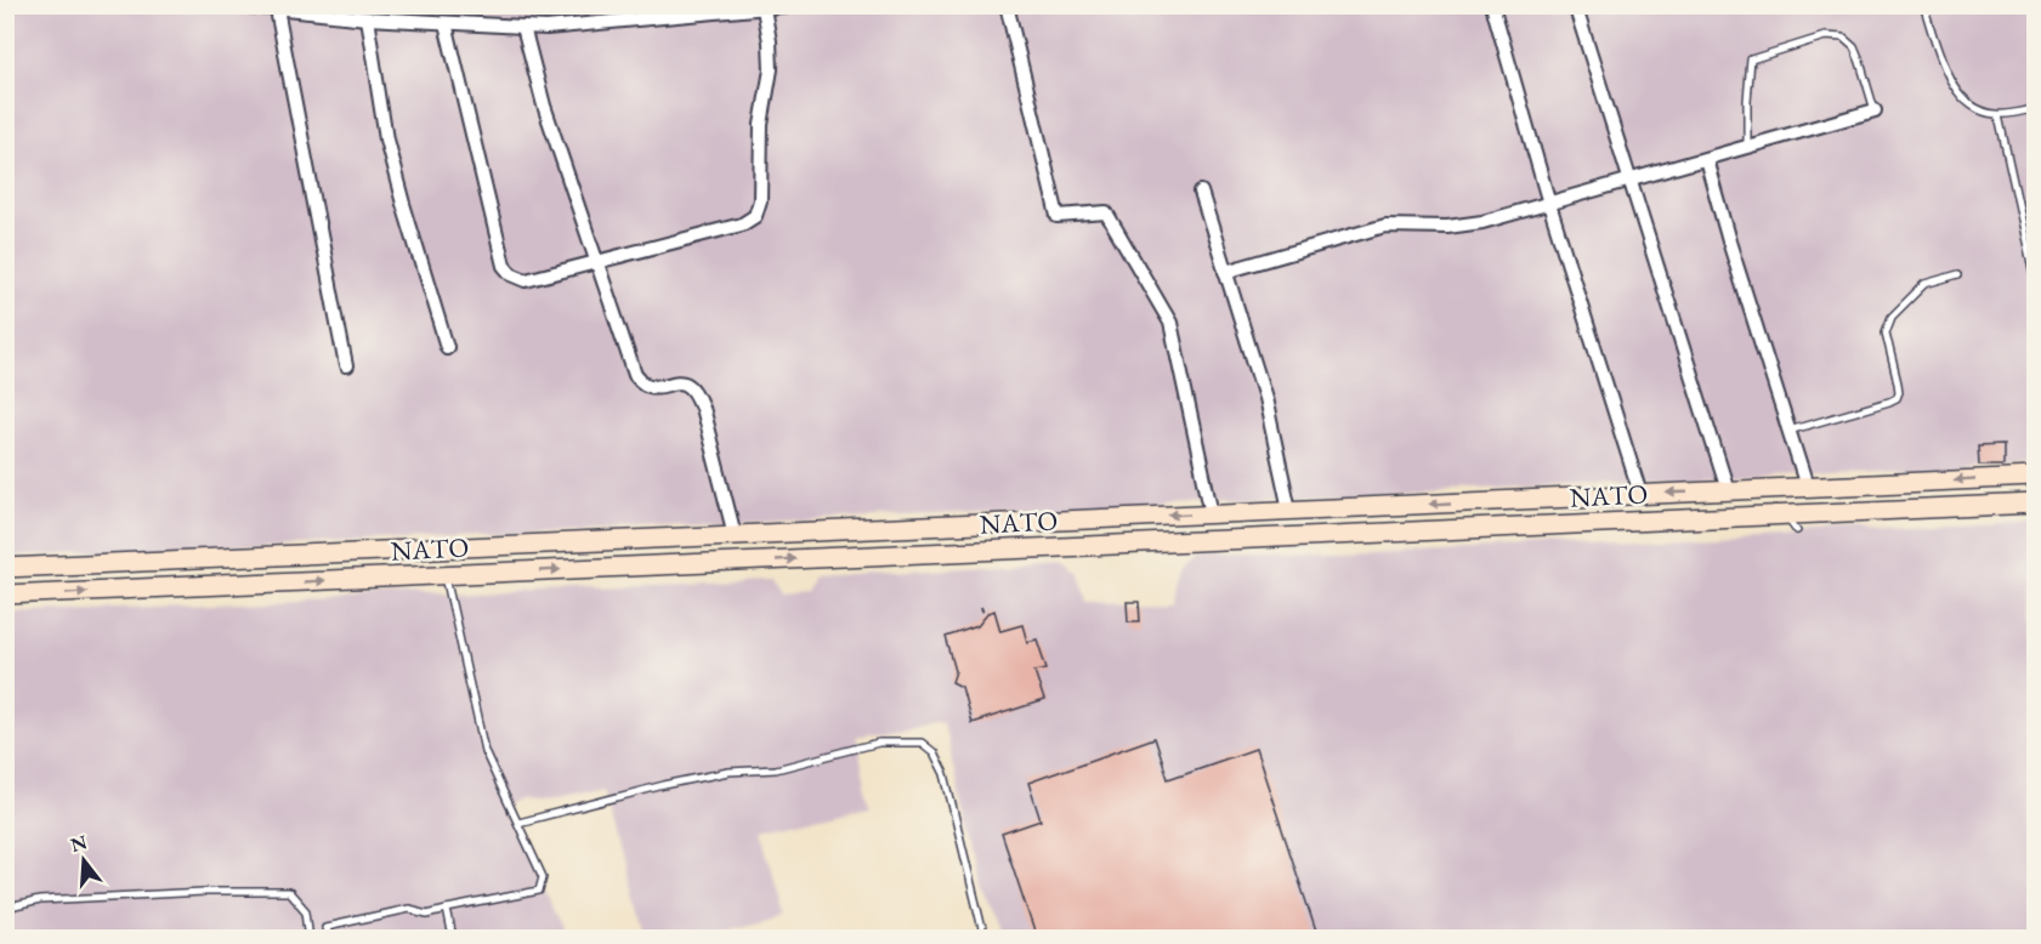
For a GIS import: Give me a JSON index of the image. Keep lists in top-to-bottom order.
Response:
{
  "streets": {
    "main road": ["ΝΑΤΟ"]
  },
  "north": "top"
}
